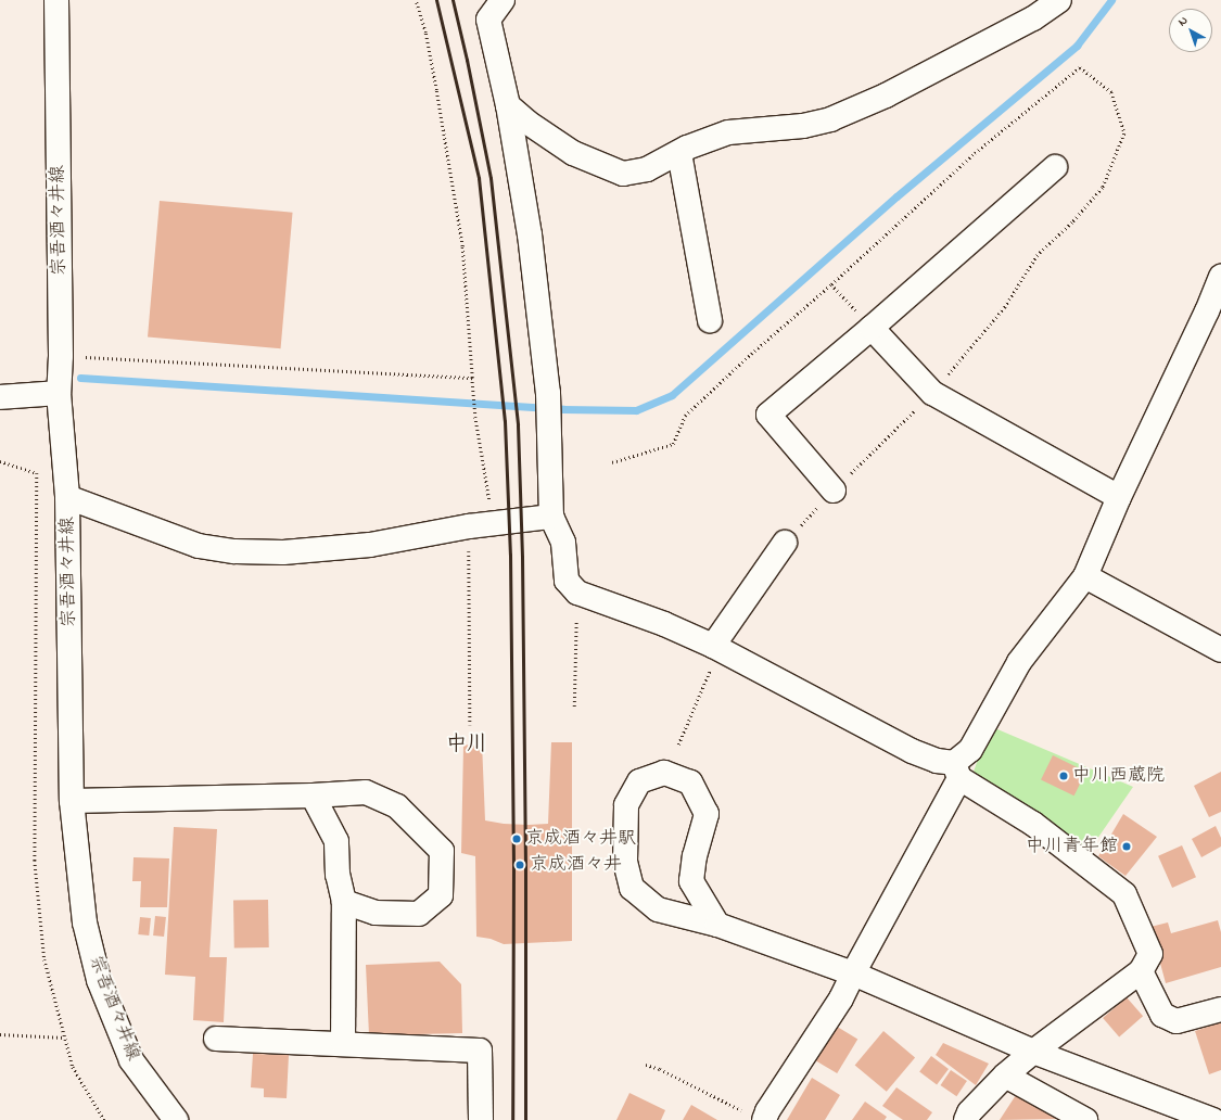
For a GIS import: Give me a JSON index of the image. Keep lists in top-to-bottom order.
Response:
{
  "streets": {
    "street": ["宗吾酒々井線"]
  },
  "districts": ["中川"],
  "places": [
    "中川西蔵院",
    "京成酒々井駅",
    "中川青年館",
    "京成酒々井"
  ],
  "north": "top left"
}
